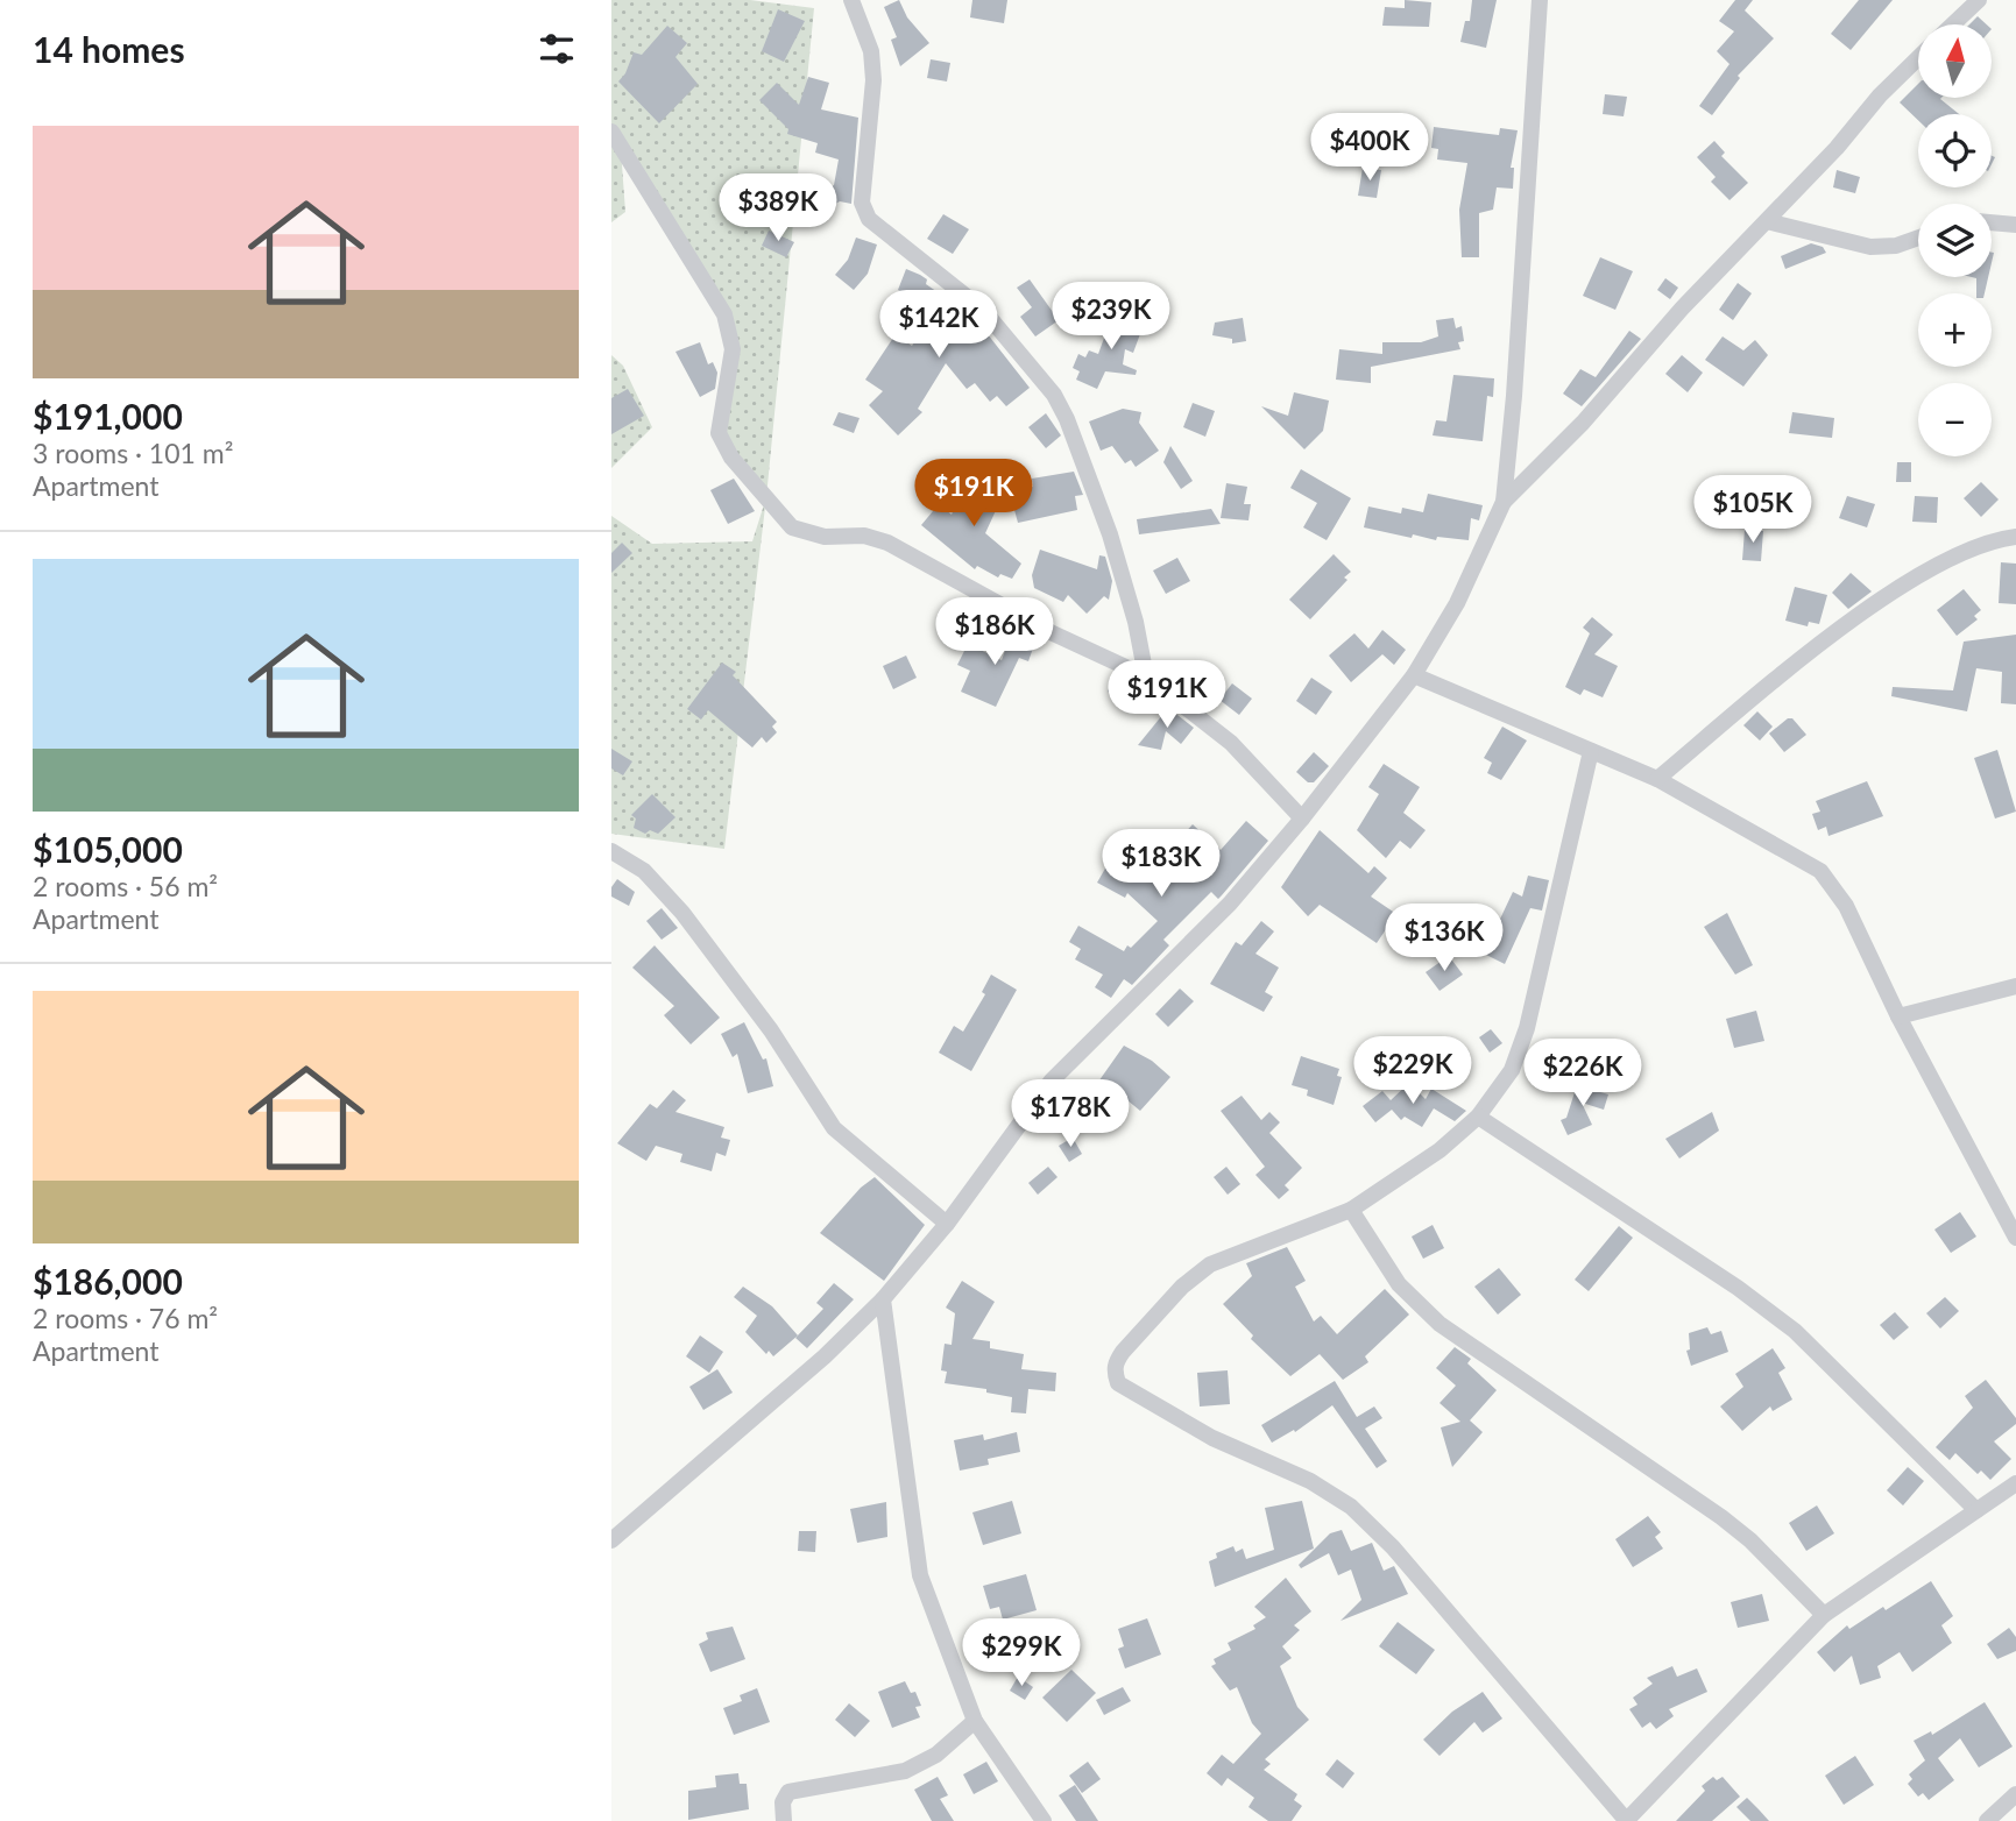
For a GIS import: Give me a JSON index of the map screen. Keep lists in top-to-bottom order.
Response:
{
  "north": "top",
  "page": {
    "heading": "14 homes",
    "map_buttons": ["+", "−"],
    "list": [
      {
        "name": "$191,000",
        "note": "3 rooms · 101 m² · Apartment"
      },
      {
        "name": "$105,000",
        "note": "2 rooms · 56 m² · Apartment"
      },
      {
        "name": "$186,000",
        "note": "2 rooms · 76 m² · Apartment"
      }
    ],
    "price": [
      "$400K",
      "$389K",
      "$239K",
      "$142K",
      "$191K",
      "$105K",
      "$186K",
      "$191K",
      "$183K",
      "$136K",
      "$229K",
      "$226K",
      "$178K",
      "$299K"
    ]
  }
}
